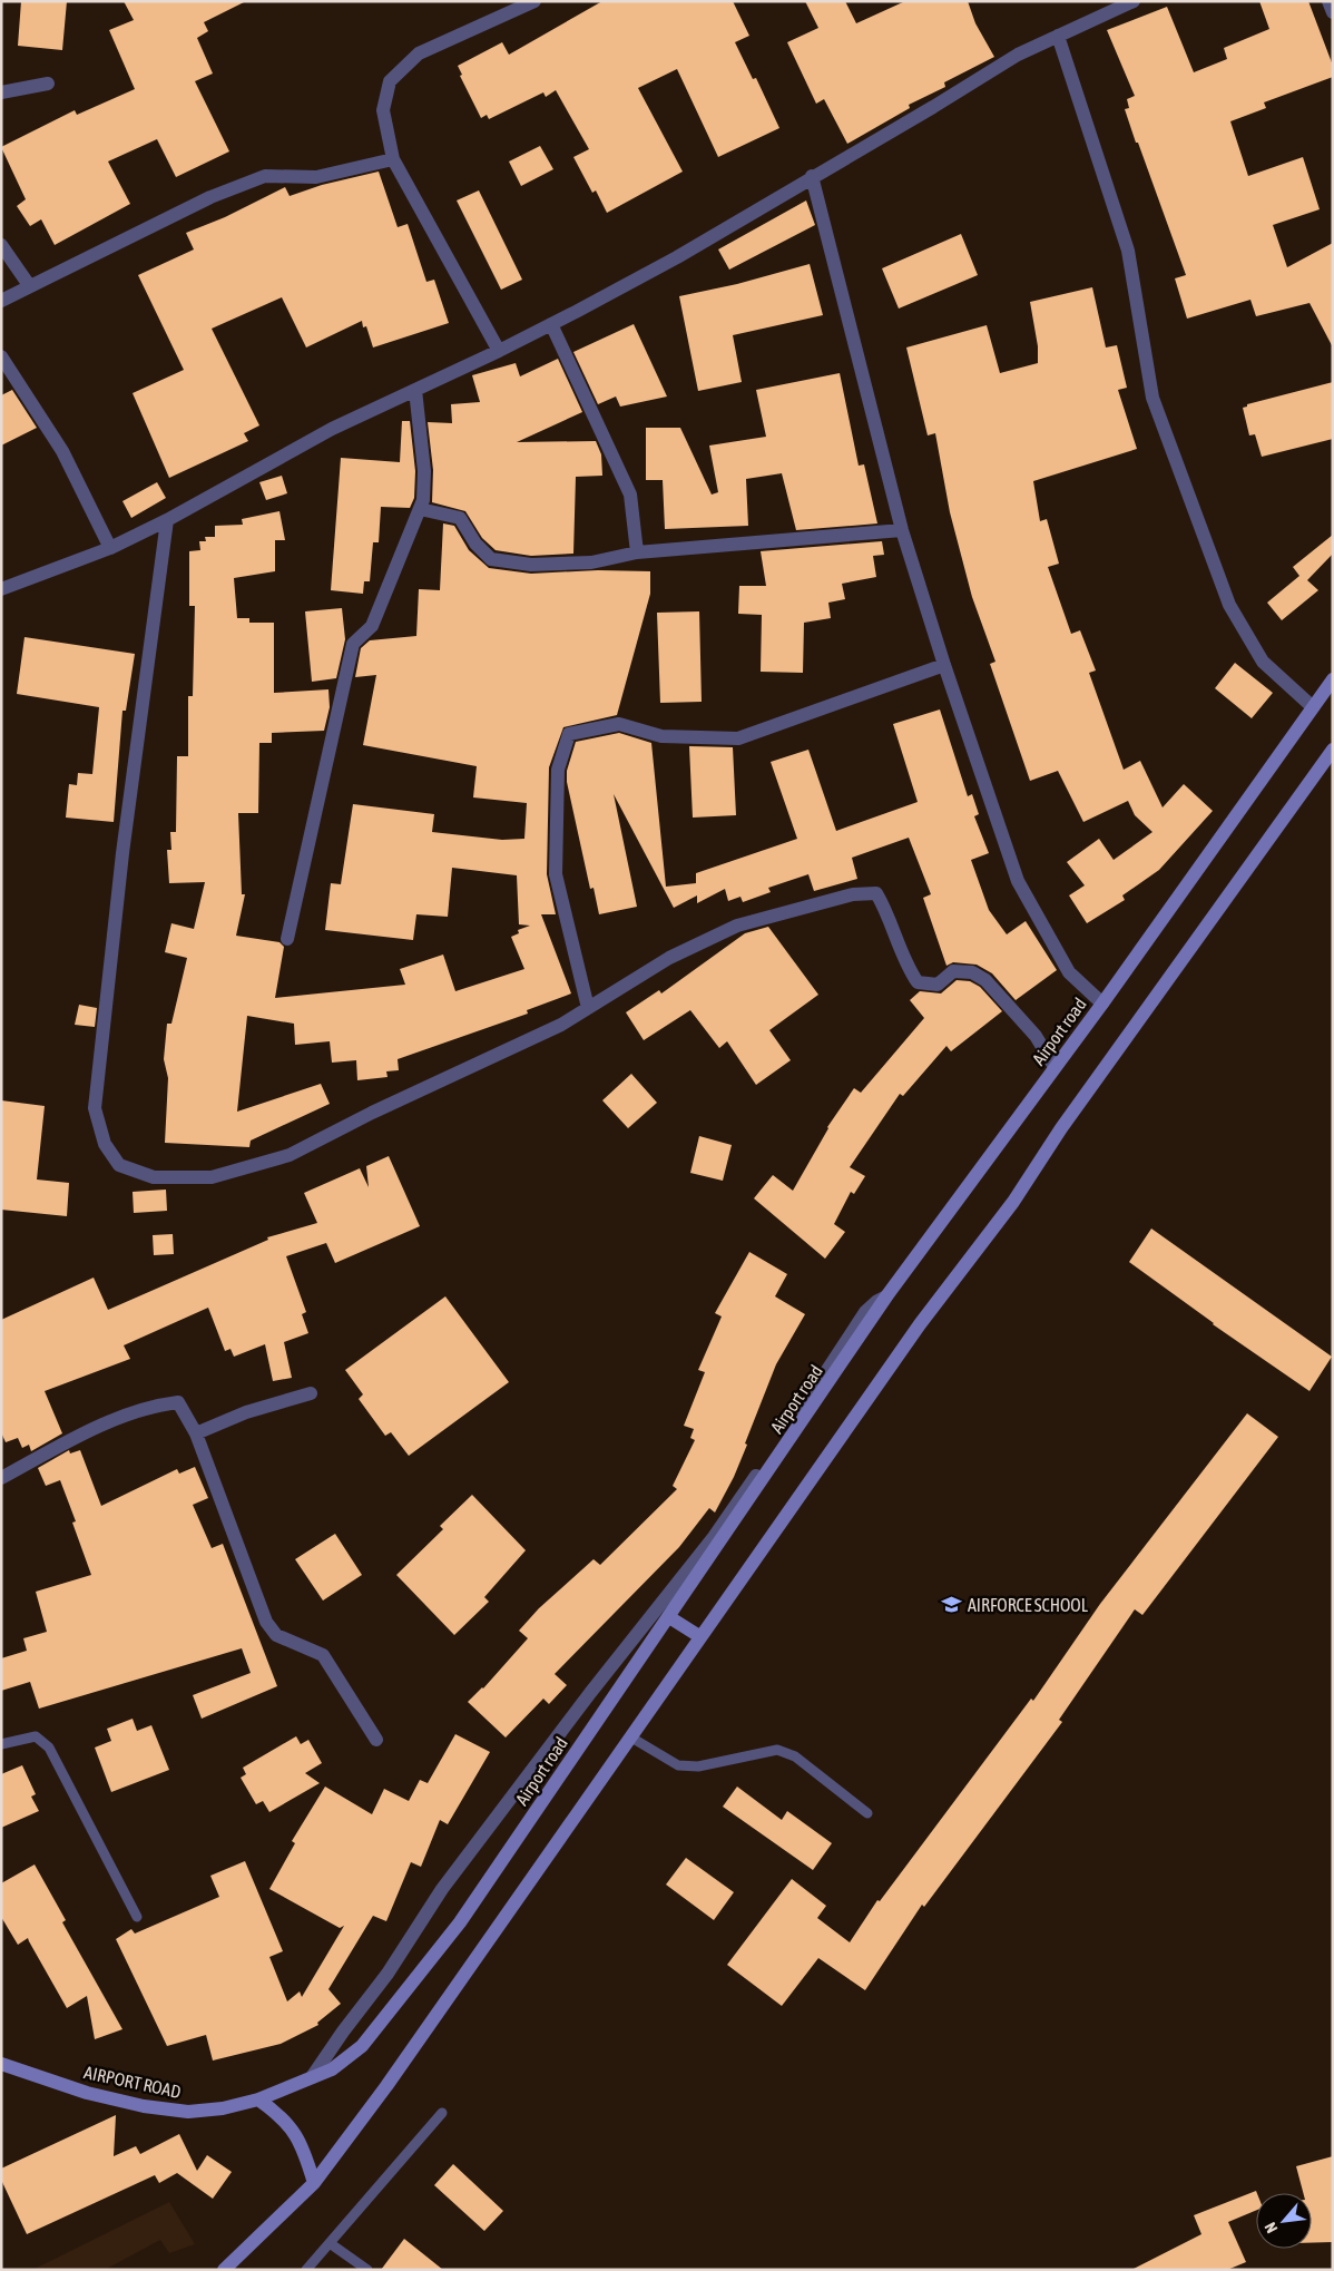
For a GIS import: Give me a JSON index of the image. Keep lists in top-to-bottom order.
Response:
{
  "streets": {
    "main road": ["Airport road", "AIRPORT ROAD"]
  },
  "crossings": [
    ["Airport road", "AIRPORT ROAD"]
  ],
  "places": {
    "school or university": ["AIRFORCE SCHOOL"]
  },
  "north": "bottom left"
}
